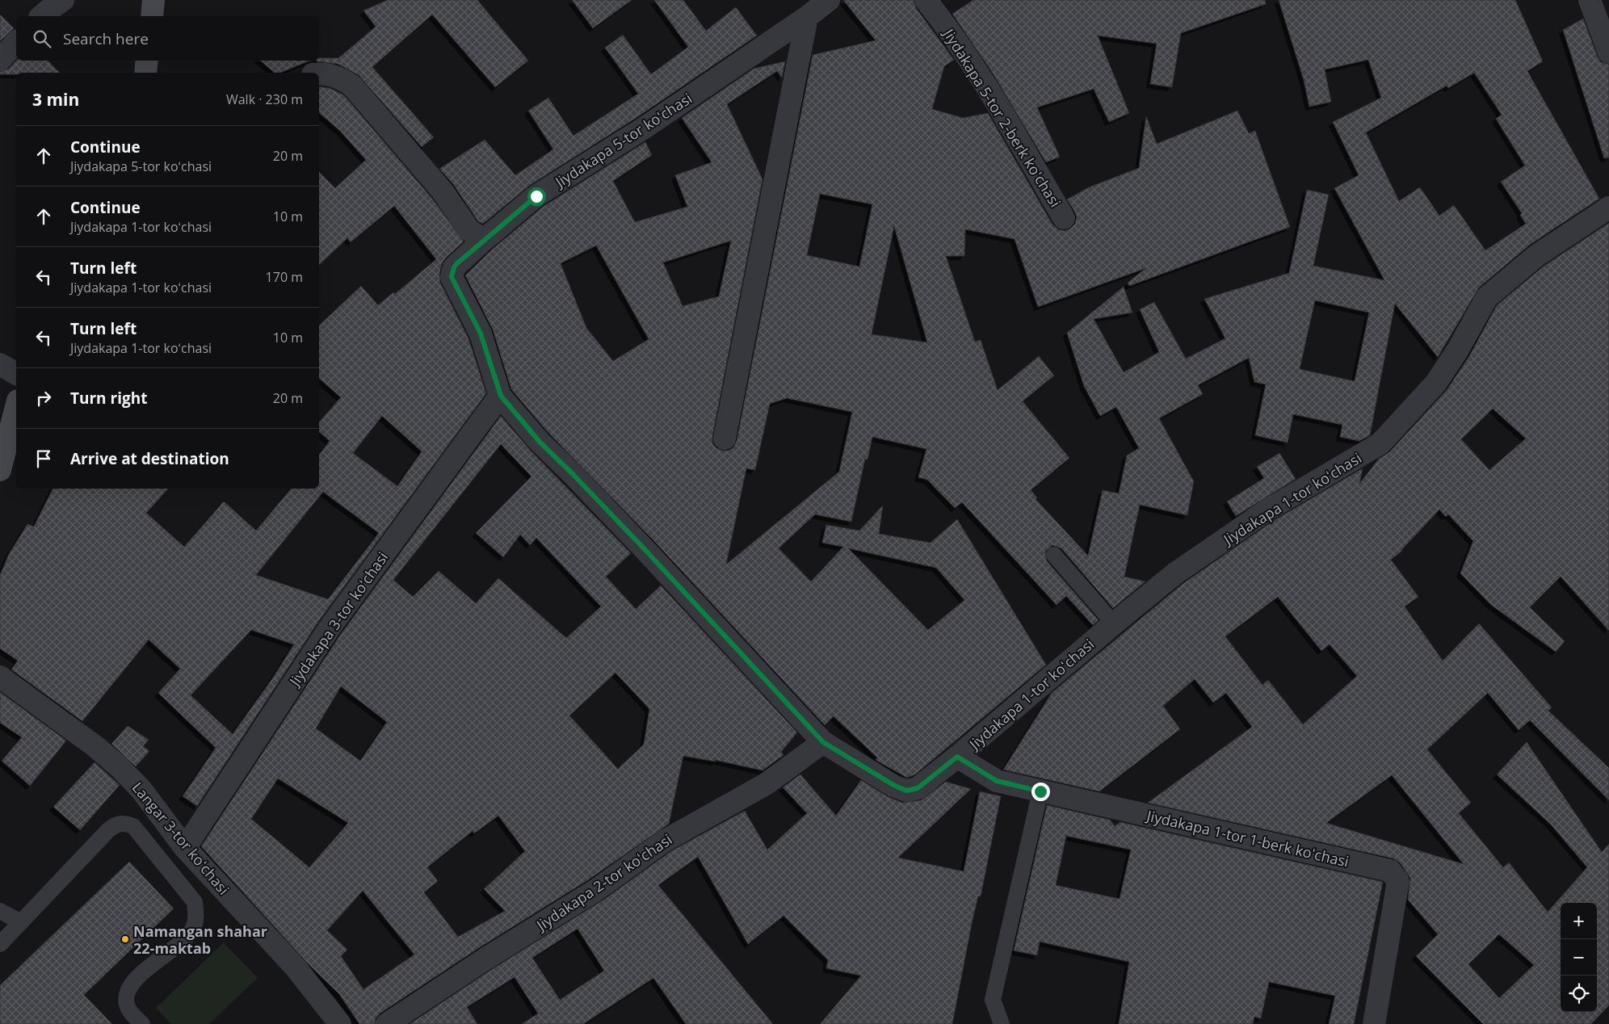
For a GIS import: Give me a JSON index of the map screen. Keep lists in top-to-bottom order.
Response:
{
  "streets": {
    "street": [
      "Jiydakapa 5-tor 2-berk koʻchasi",
      "Jiydakapa 5-tor koʻchasi",
      "Jiydakapa 1-tor koʻchasi",
      "Jiydakapa 3-tor koʻchasi",
      "Langar 3-tor koʻchasi",
      "Jiydakapa 1-tor 1-berk koʻchasi",
      "Jiydakapa 2-tor koʻchasi"
    ]
  },
  "crossings": [
    ["Jiydakapa 5-tor koʻchasi", "Jiydakapa 1-tor koʻchasi"],
    ["Jiydakapa 1-tor koʻchasi", "Jiydakapa 3-tor koʻchasi"],
    ["Jiydakapa 1-tor koʻchasi", "Jiydakapa 1-tor 1-berk koʻchasi"],
    ["Jiydakapa 1-tor koʻchasi", "Jiydakapa 2-tor koʻchasi"],
    ["Jiydakapa 3-tor koʻchasi", "Langar 3-tor koʻchasi"]
  ],
  "places": ["Namangan shahar 22-maktab"],
  "page": {
    "search": "Search here",
    "heading": ["3 min", "Walk · 230 m"],
    "list": [
      ["Continue", "Jiydakapa 5-tor koʻchasi", "20 m"],
      ["Continue", "Jiydakapa 1-tor koʻchasi", "10 m"],
      ["Turn left", "Jiydakapa 1-tor koʻchasi", "170 m"],
      ["Turn left", "Jiydakapa 1-tor koʻchasi", "10 m"],
      ["Turn right", "20 m"],
      "Arrive at destination"
    ],
    "map_buttons": ["+", "−"]
  }
}
